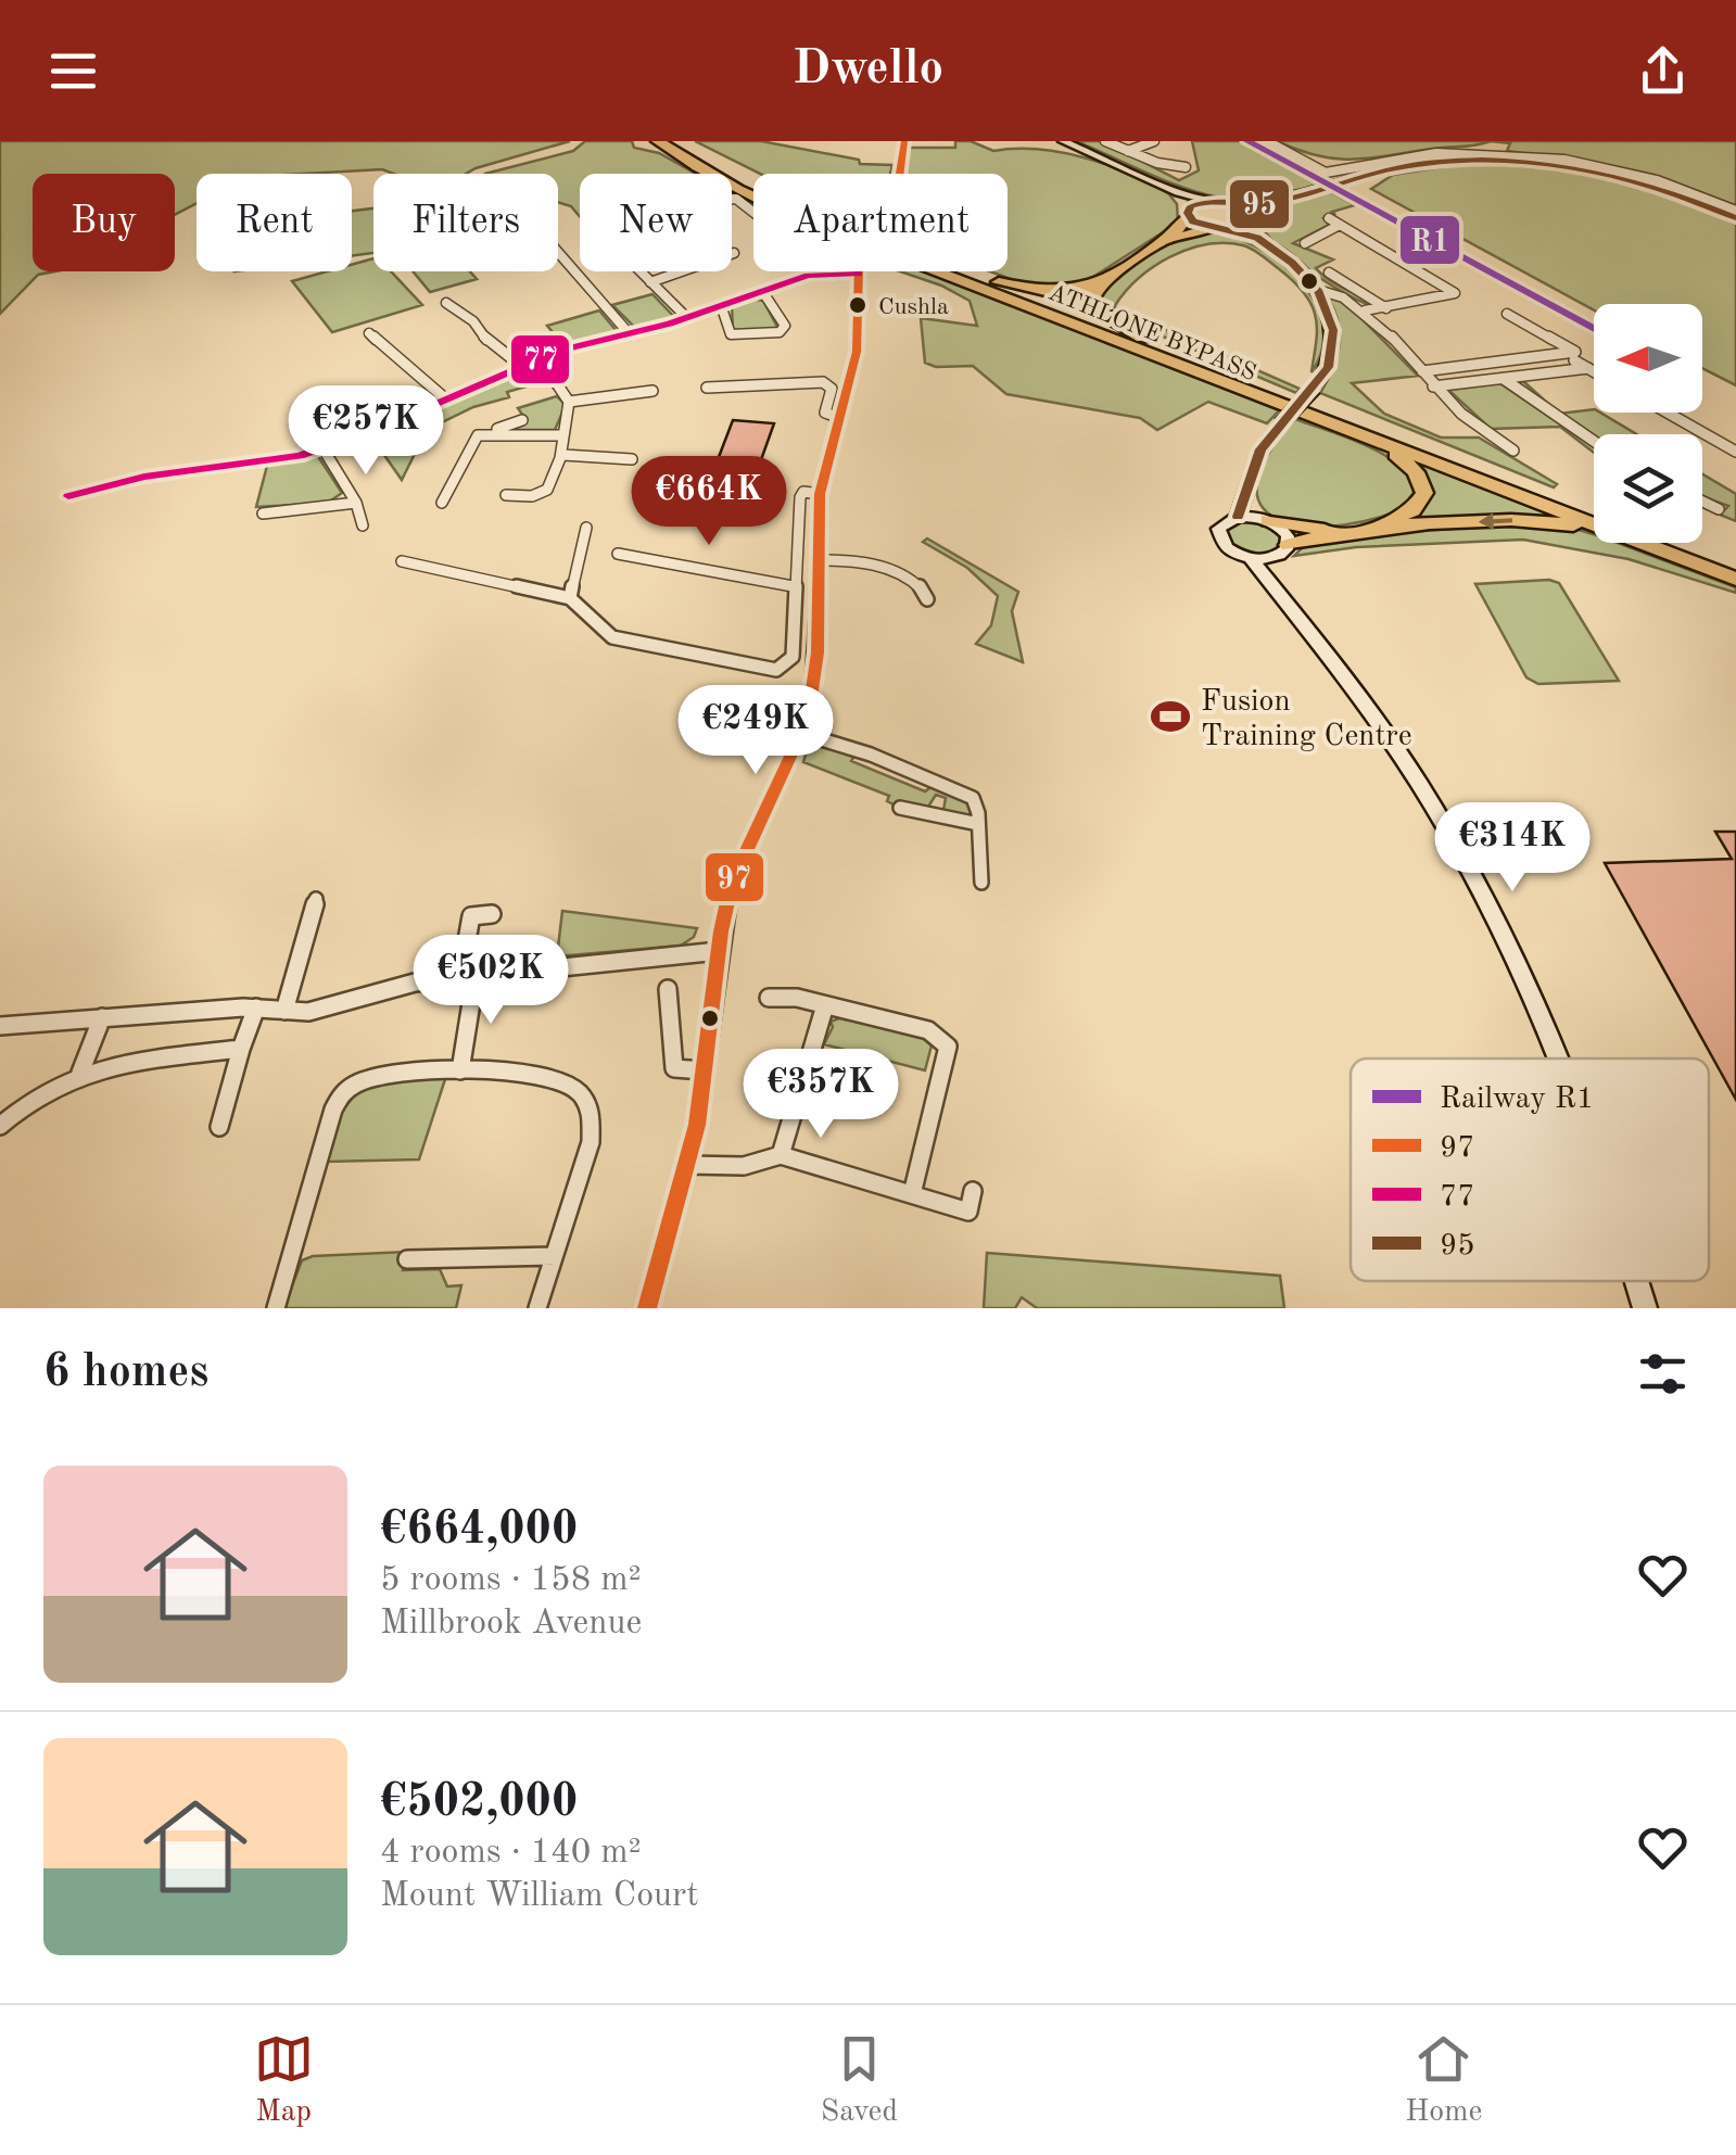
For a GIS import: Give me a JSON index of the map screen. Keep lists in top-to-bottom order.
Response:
{
  "streets": {
    "highway": ["ATHLONE BYPASS"]
  },
  "places": {
    "other": ["Cushla"],
    "sports": ["Fusion Training Centre"]
  },
  "lines": [
    "rail line R1",
    "transit line 97",
    "transit line 95",
    "transit line 77"
  ],
  "legend": [
    "Railway R1",
    "97",
    "77",
    "95"
  ],
  "north": "left",
  "page": {
    "header": "Dwello",
    "chip": [
      "Buy",
      "Rent",
      "Filters",
      "New",
      "Apartment"
    ],
    "price": [
      "€257K",
      "€664K",
      "€249K",
      "€314K",
      "€502K",
      "€357K"
    ],
    "heading": "6 homes",
    "list": [
      {
        "name": "€664,000",
        "note": "5 rooms · 158 m² · Millbrook Avenue"
      },
      {
        "name": "€502,000",
        "note": "4 rooms · 140 m² · Mount William Court"
      }
    ],
    "tabs": ["Map", "Saved", "Home"]
  }
}
